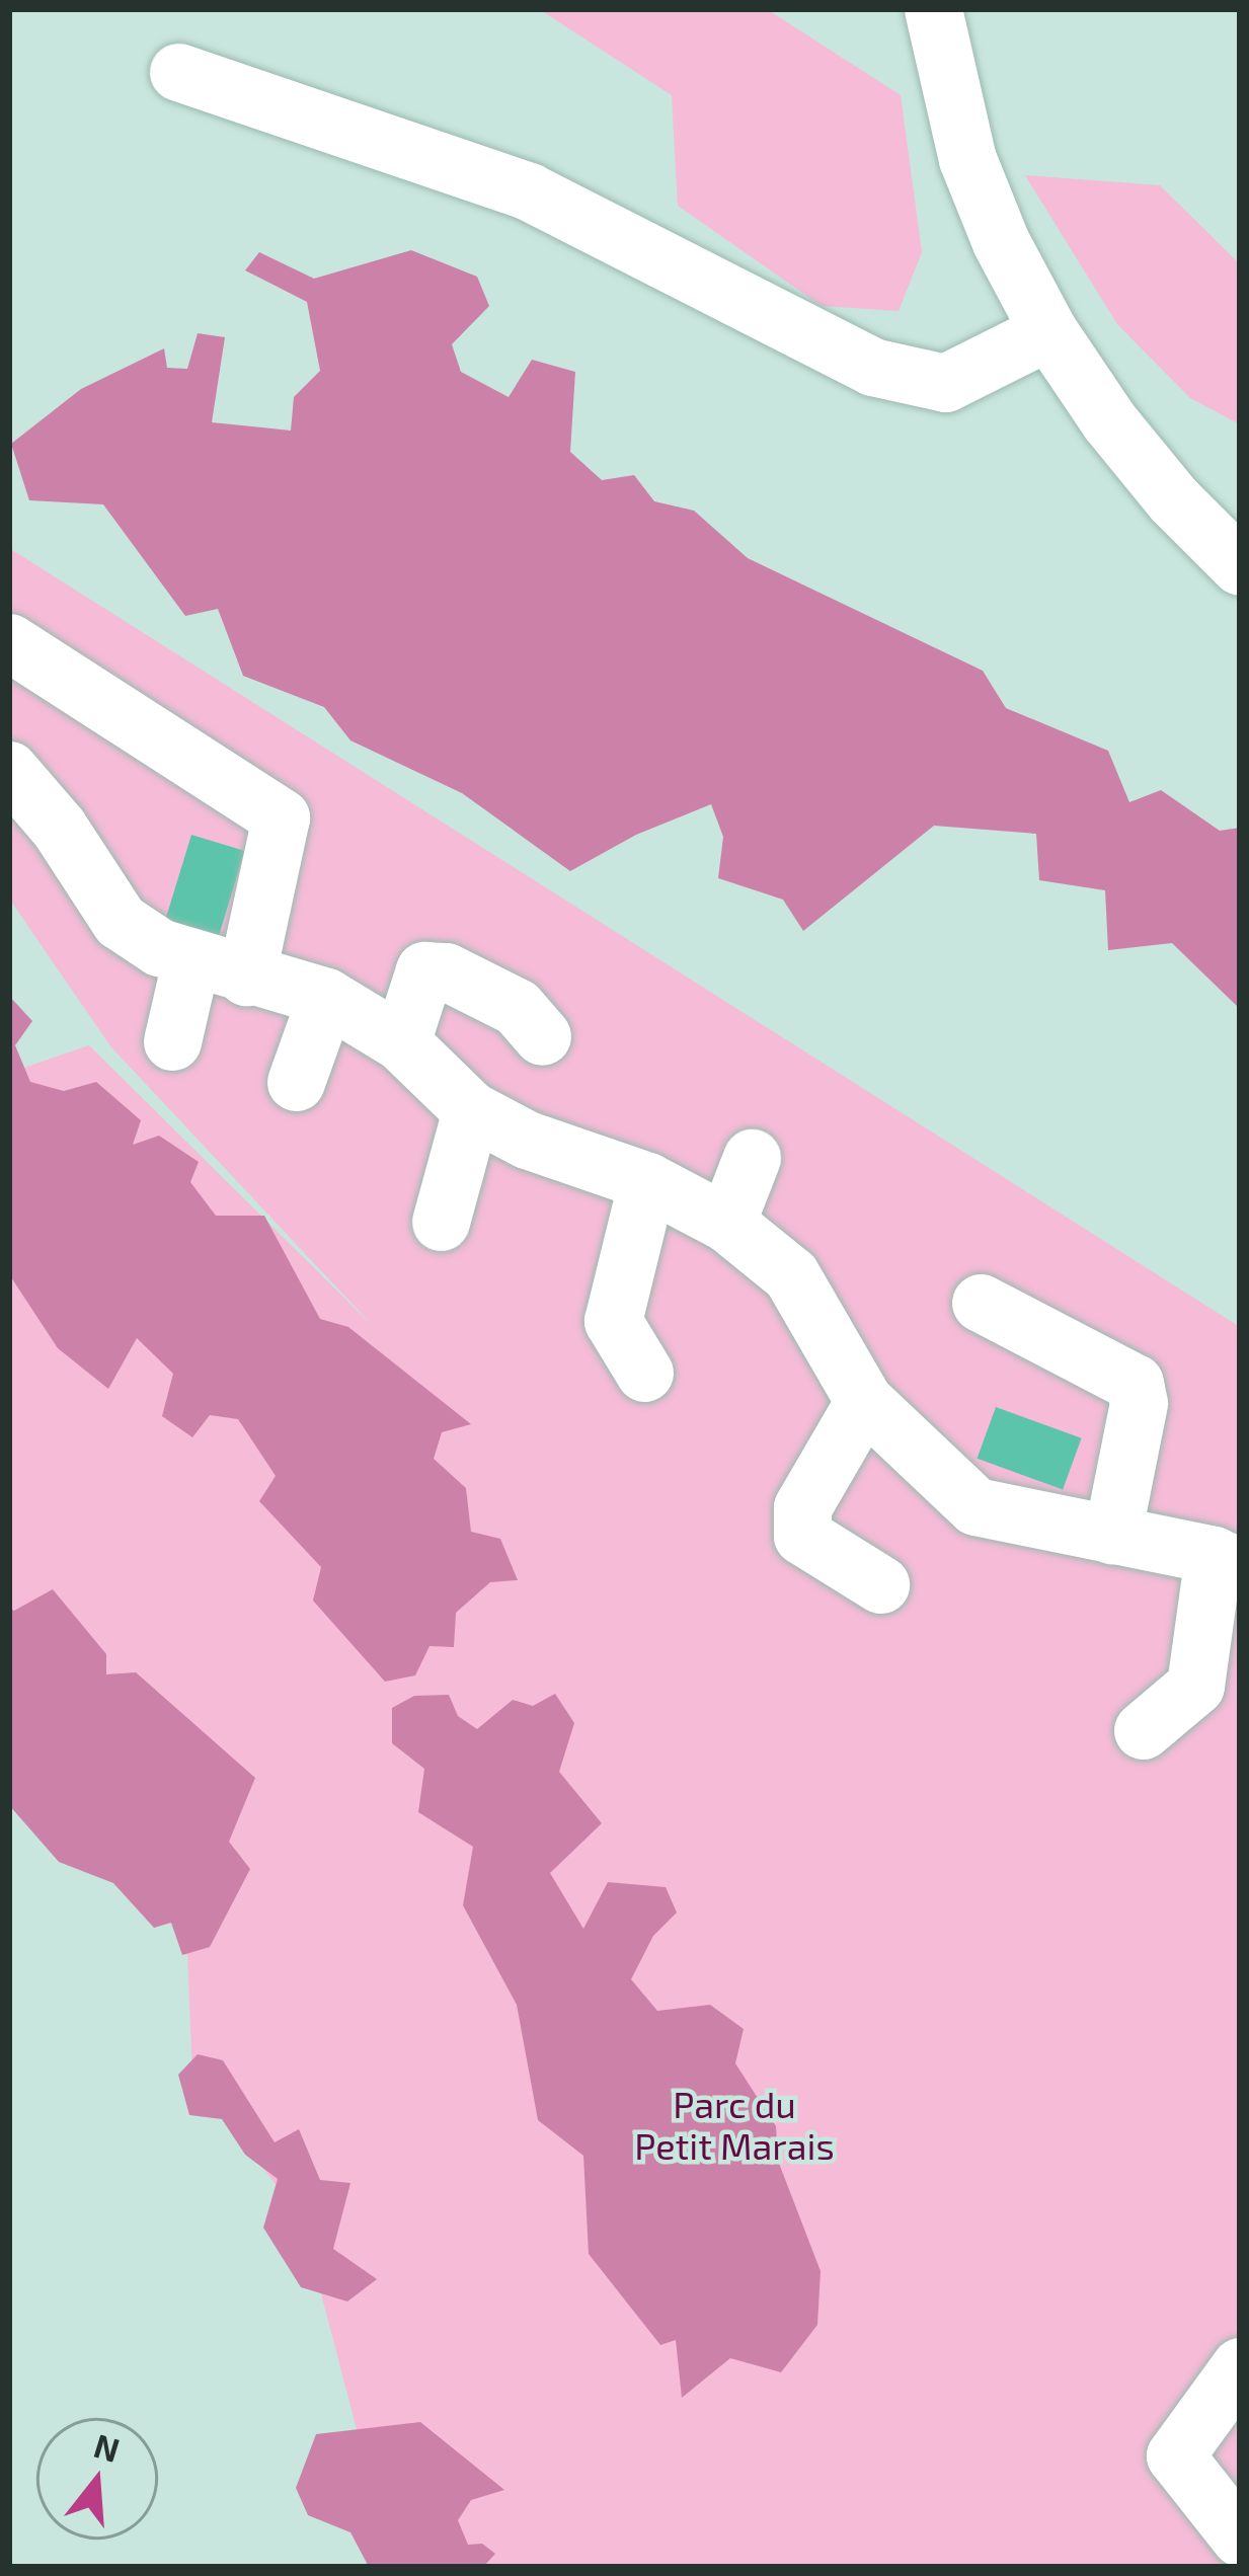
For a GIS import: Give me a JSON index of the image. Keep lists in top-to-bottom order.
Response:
{
  "parks": ["Parc du Petit Marais"],
  "north": "top"
}
